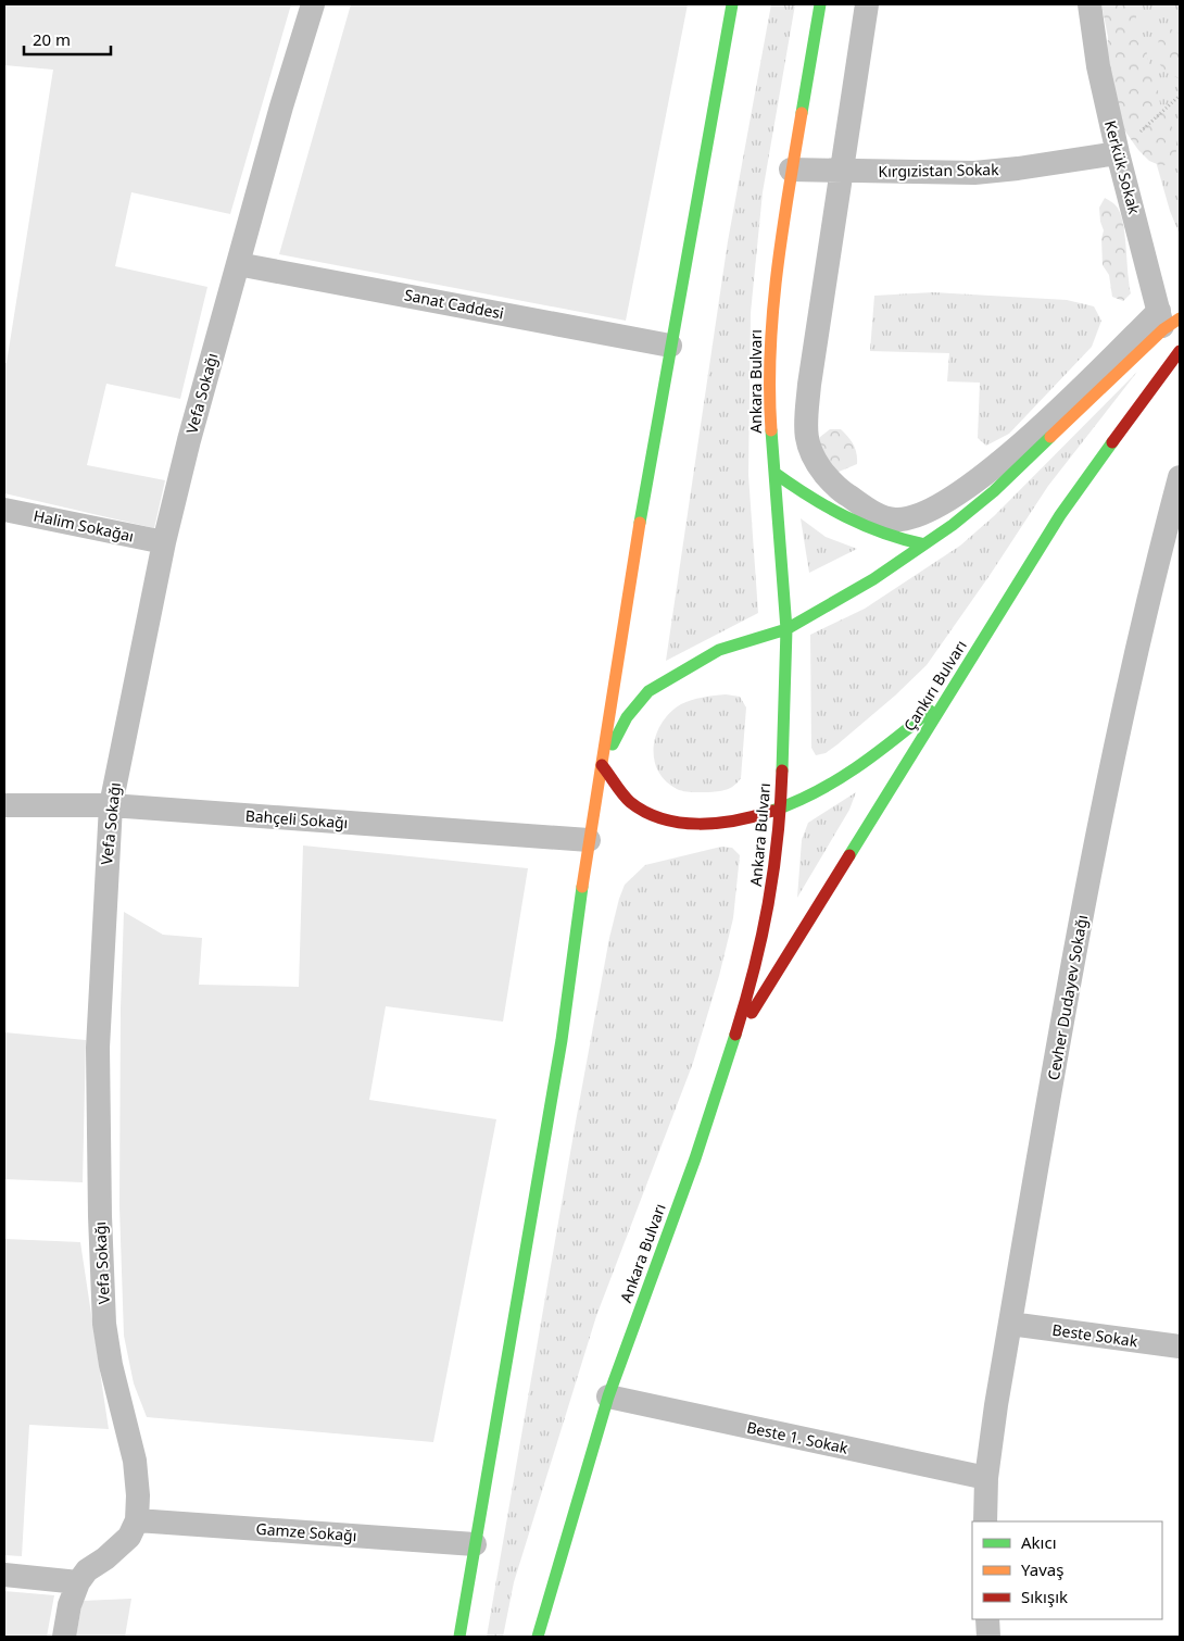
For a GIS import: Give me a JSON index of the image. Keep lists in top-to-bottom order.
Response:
{
  "streets": {
    "main road": ["Ankara Bulvarı", "Çankırı Bulvarı"],
    "street": [
      "Kerkük Sokak",
      "Kırgızistan Sokak",
      "Sanat Caddesi",
      "Vefa Sokağı",
      "Halim Sokağaı",
      "Bahçeli Sokağı",
      "Cevher Dudayev Sokağı",
      "Beste Sokak",
      "Beste 1. Sokak",
      "Gamze Sokağı"
    ]
  },
  "crossings": [
    ["Kerkük Sokak", "Kırgızistan Sokak"],
    ["Kırgızistan Sokak", "Ankara Bulvarı"],
    ["Sanat Caddesi", "Vefa Sokağı"],
    ["Ankara Bulvarı", "Çankırı Bulvarı"],
    ["Ankara Bulvarı", "Beste 1. Sokak"],
    ["Vefa Sokağı", "Halim Sokağaı"],
    ["Vefa Sokağı", "Bahçeli Sokağı"],
    ["Vefa Sokağı", "Gamze Sokağı"],
    ["Cevher Dudayev Sokağı", "Beste Sokak"],
    ["Cevher Dudayev Sokağı", "Beste 1. Sokak"]
  ],
  "legend": ["Akıcı", "Yavaş", "Sıkışık"],
  "scale_bar": "20 m"
}
